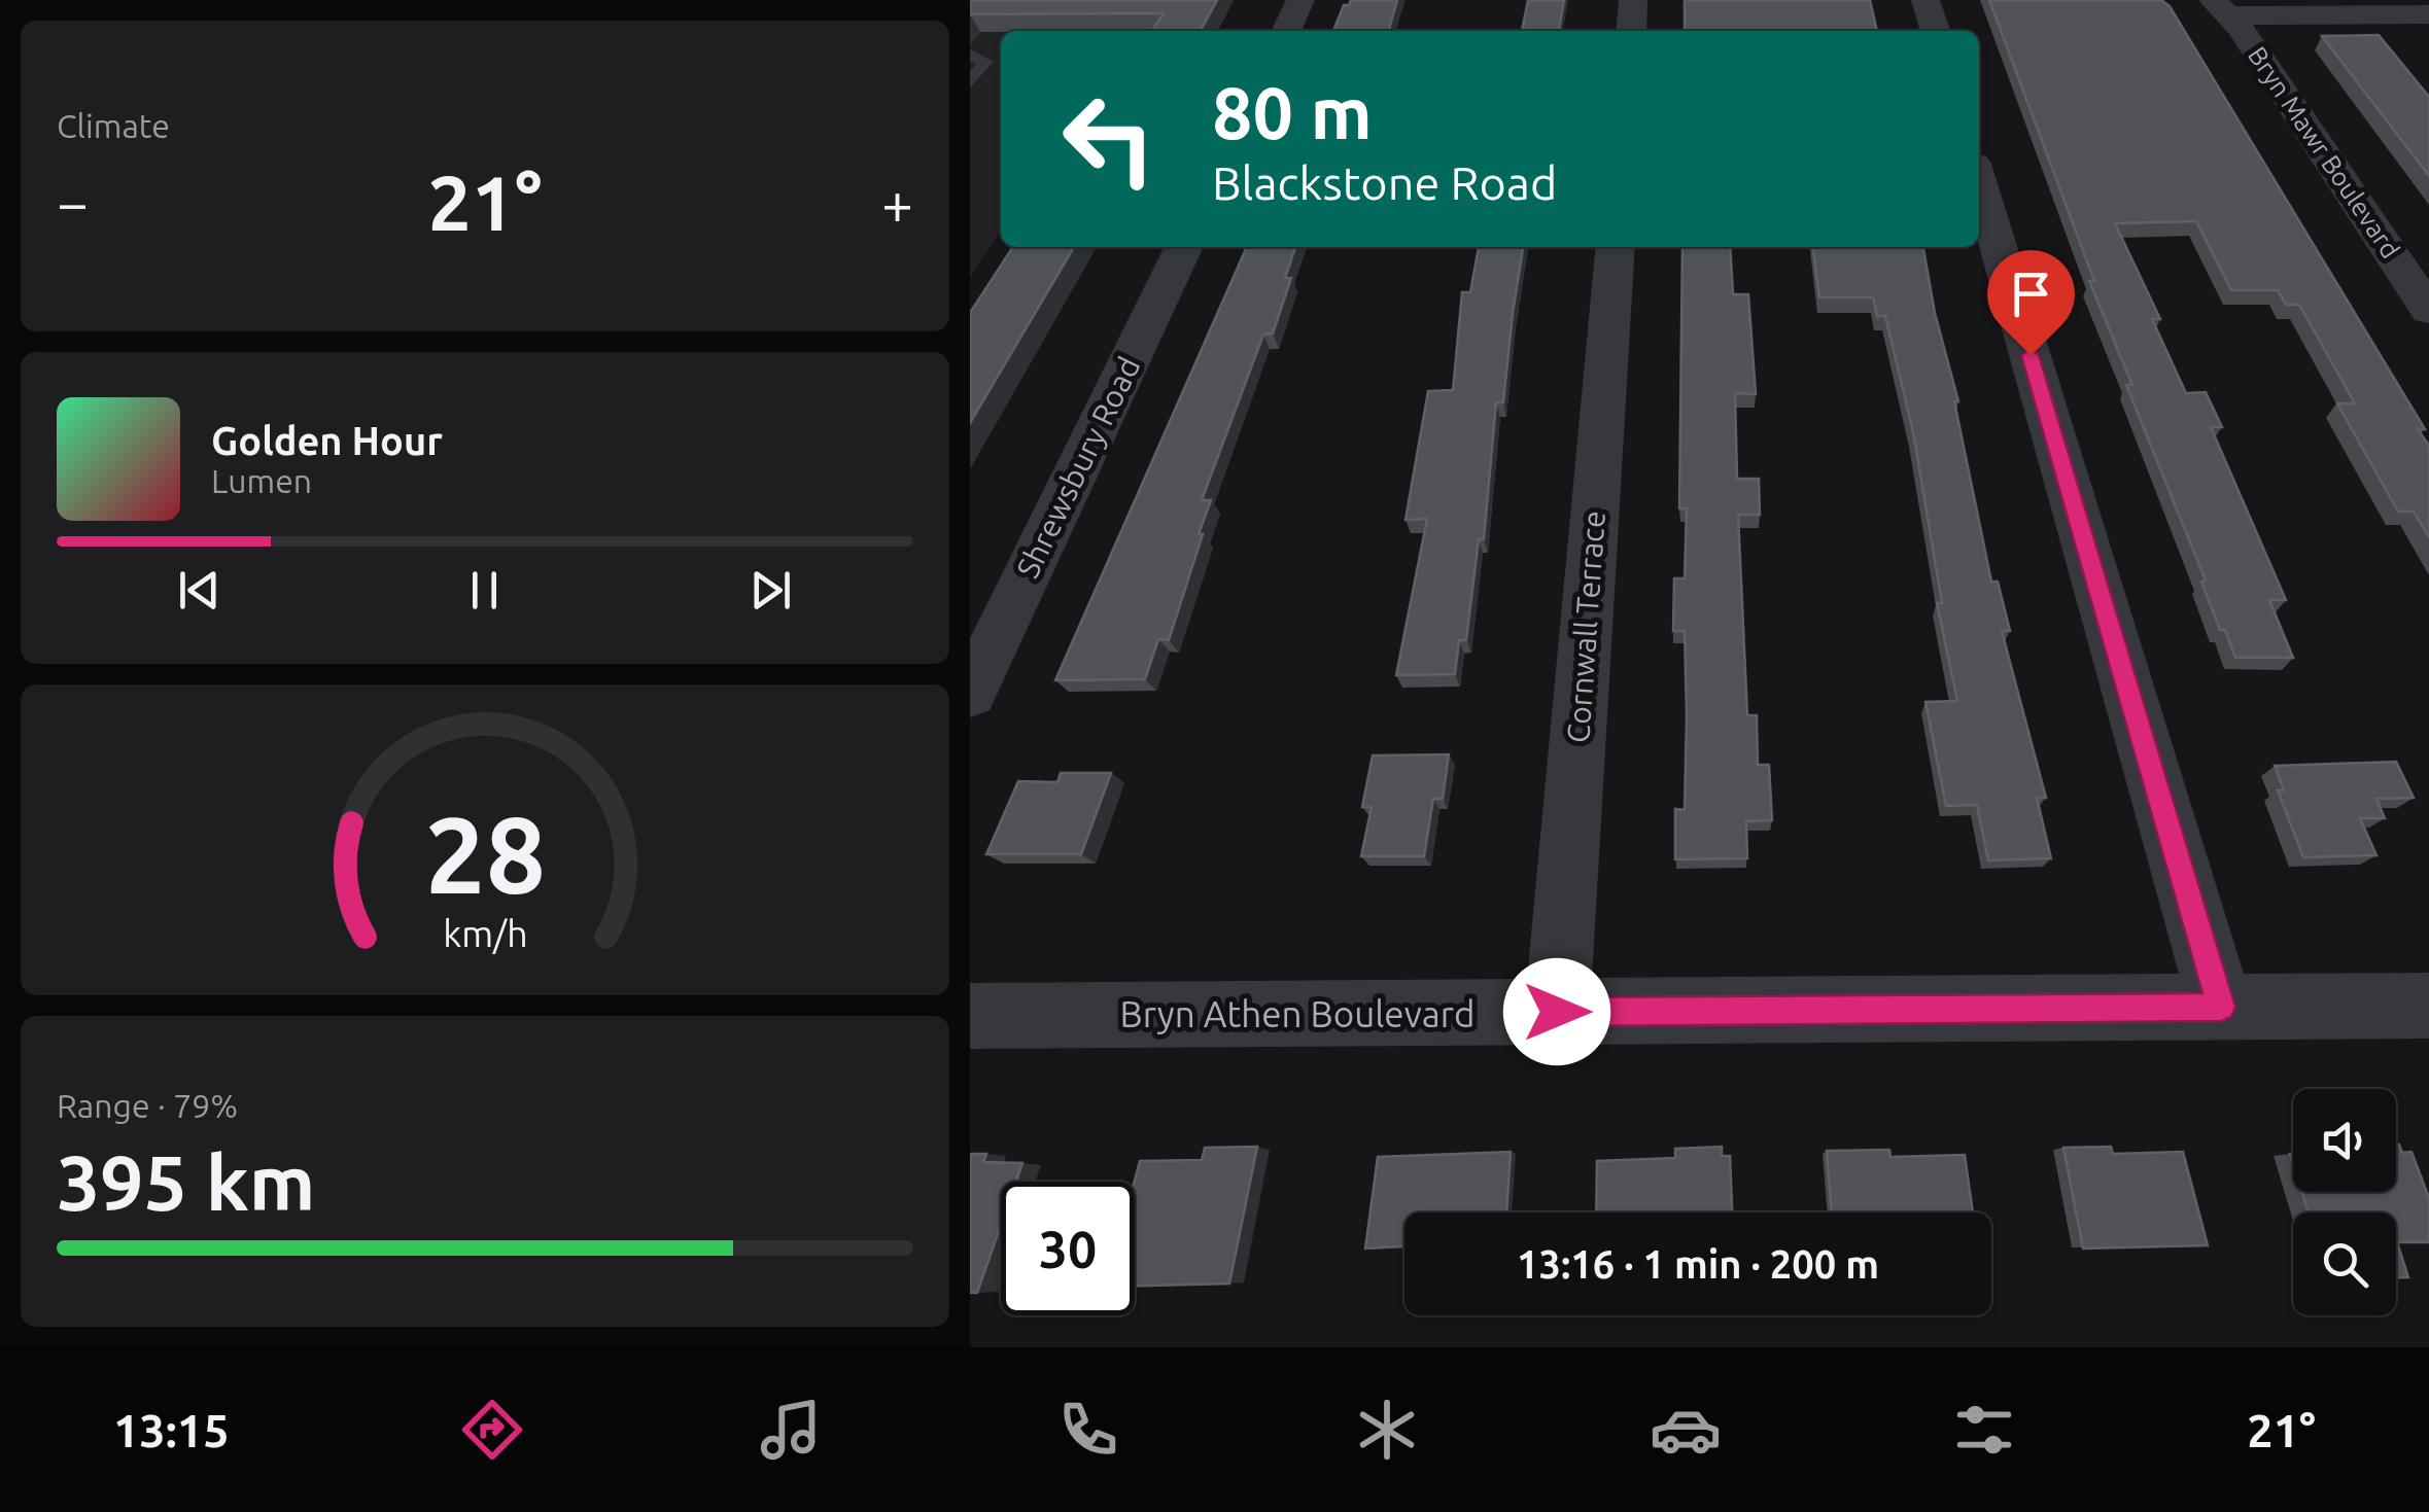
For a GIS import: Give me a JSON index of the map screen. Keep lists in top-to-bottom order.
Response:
{
  "streets": {
    "street": [
      "Bryn Mawr Boulevard",
      "Shrewsbury Road",
      "Cornwall Terrace",
      "Bryn Athen Boulevard"
    ]
  },
  "crossings": [
    ["Cornwall Terrace", "Bryn Athen Boulevard"]
  ],
  "page": {
    "tile": [
      "Climate",
      ["Range · 79%", "395 km"]
    ],
    "turn": ["80 m", "Blackstone Road"],
    "heat": ["−", "21°", "+"],
    "song": ["Golden Hour", "Lumen"],
    "limit": "30",
    "trip": "13:16 · 1 min · 200 m",
    "tabs": ["13:15", "21°"],
    "gauge": ["28", "km/h"]
  }
}
